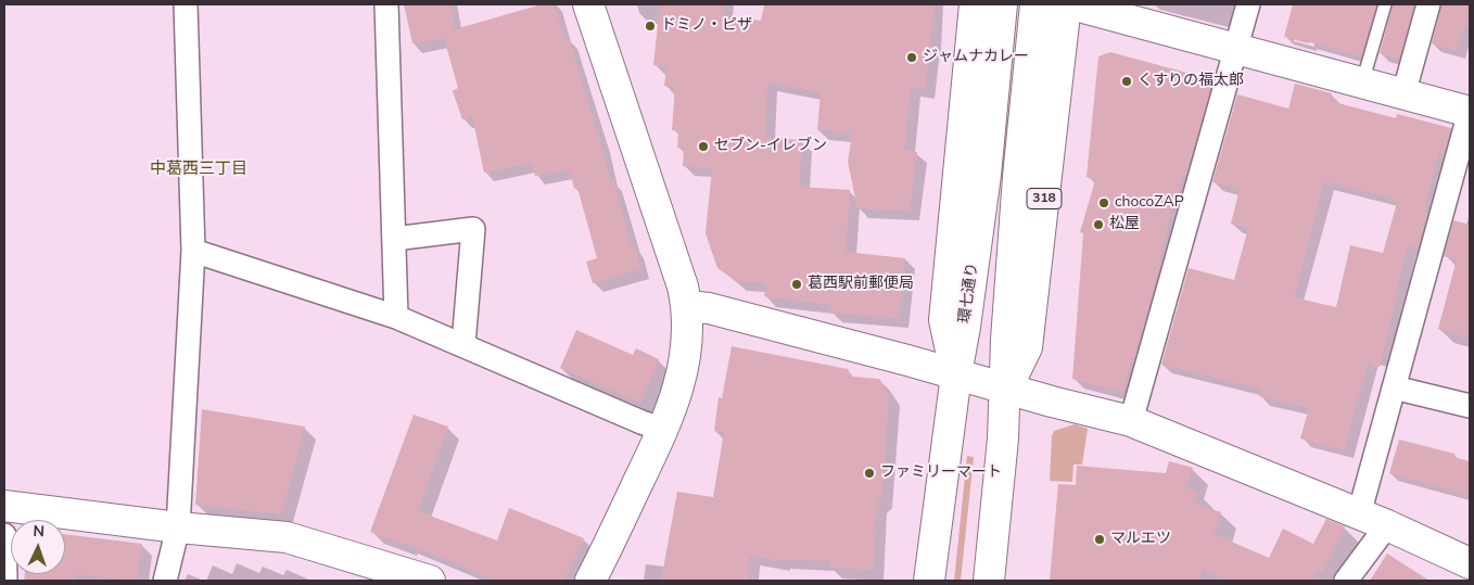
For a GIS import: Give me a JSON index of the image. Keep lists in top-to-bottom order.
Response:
{
  "streets": {
    "street": ["318", "環七通り"]
  },
  "districts": ["中葛西三丁目"],
  "places": [
    "ドミノ・ピザ",
    "ジャムナカレー",
    "くすりの福太郎",
    "セブン-イレブン",
    "chocoZAP",
    "松屋",
    "葛西駅前郵便局",
    "ファミリーマート",
    "マルエツ"
  ],
  "north": "top"
}
